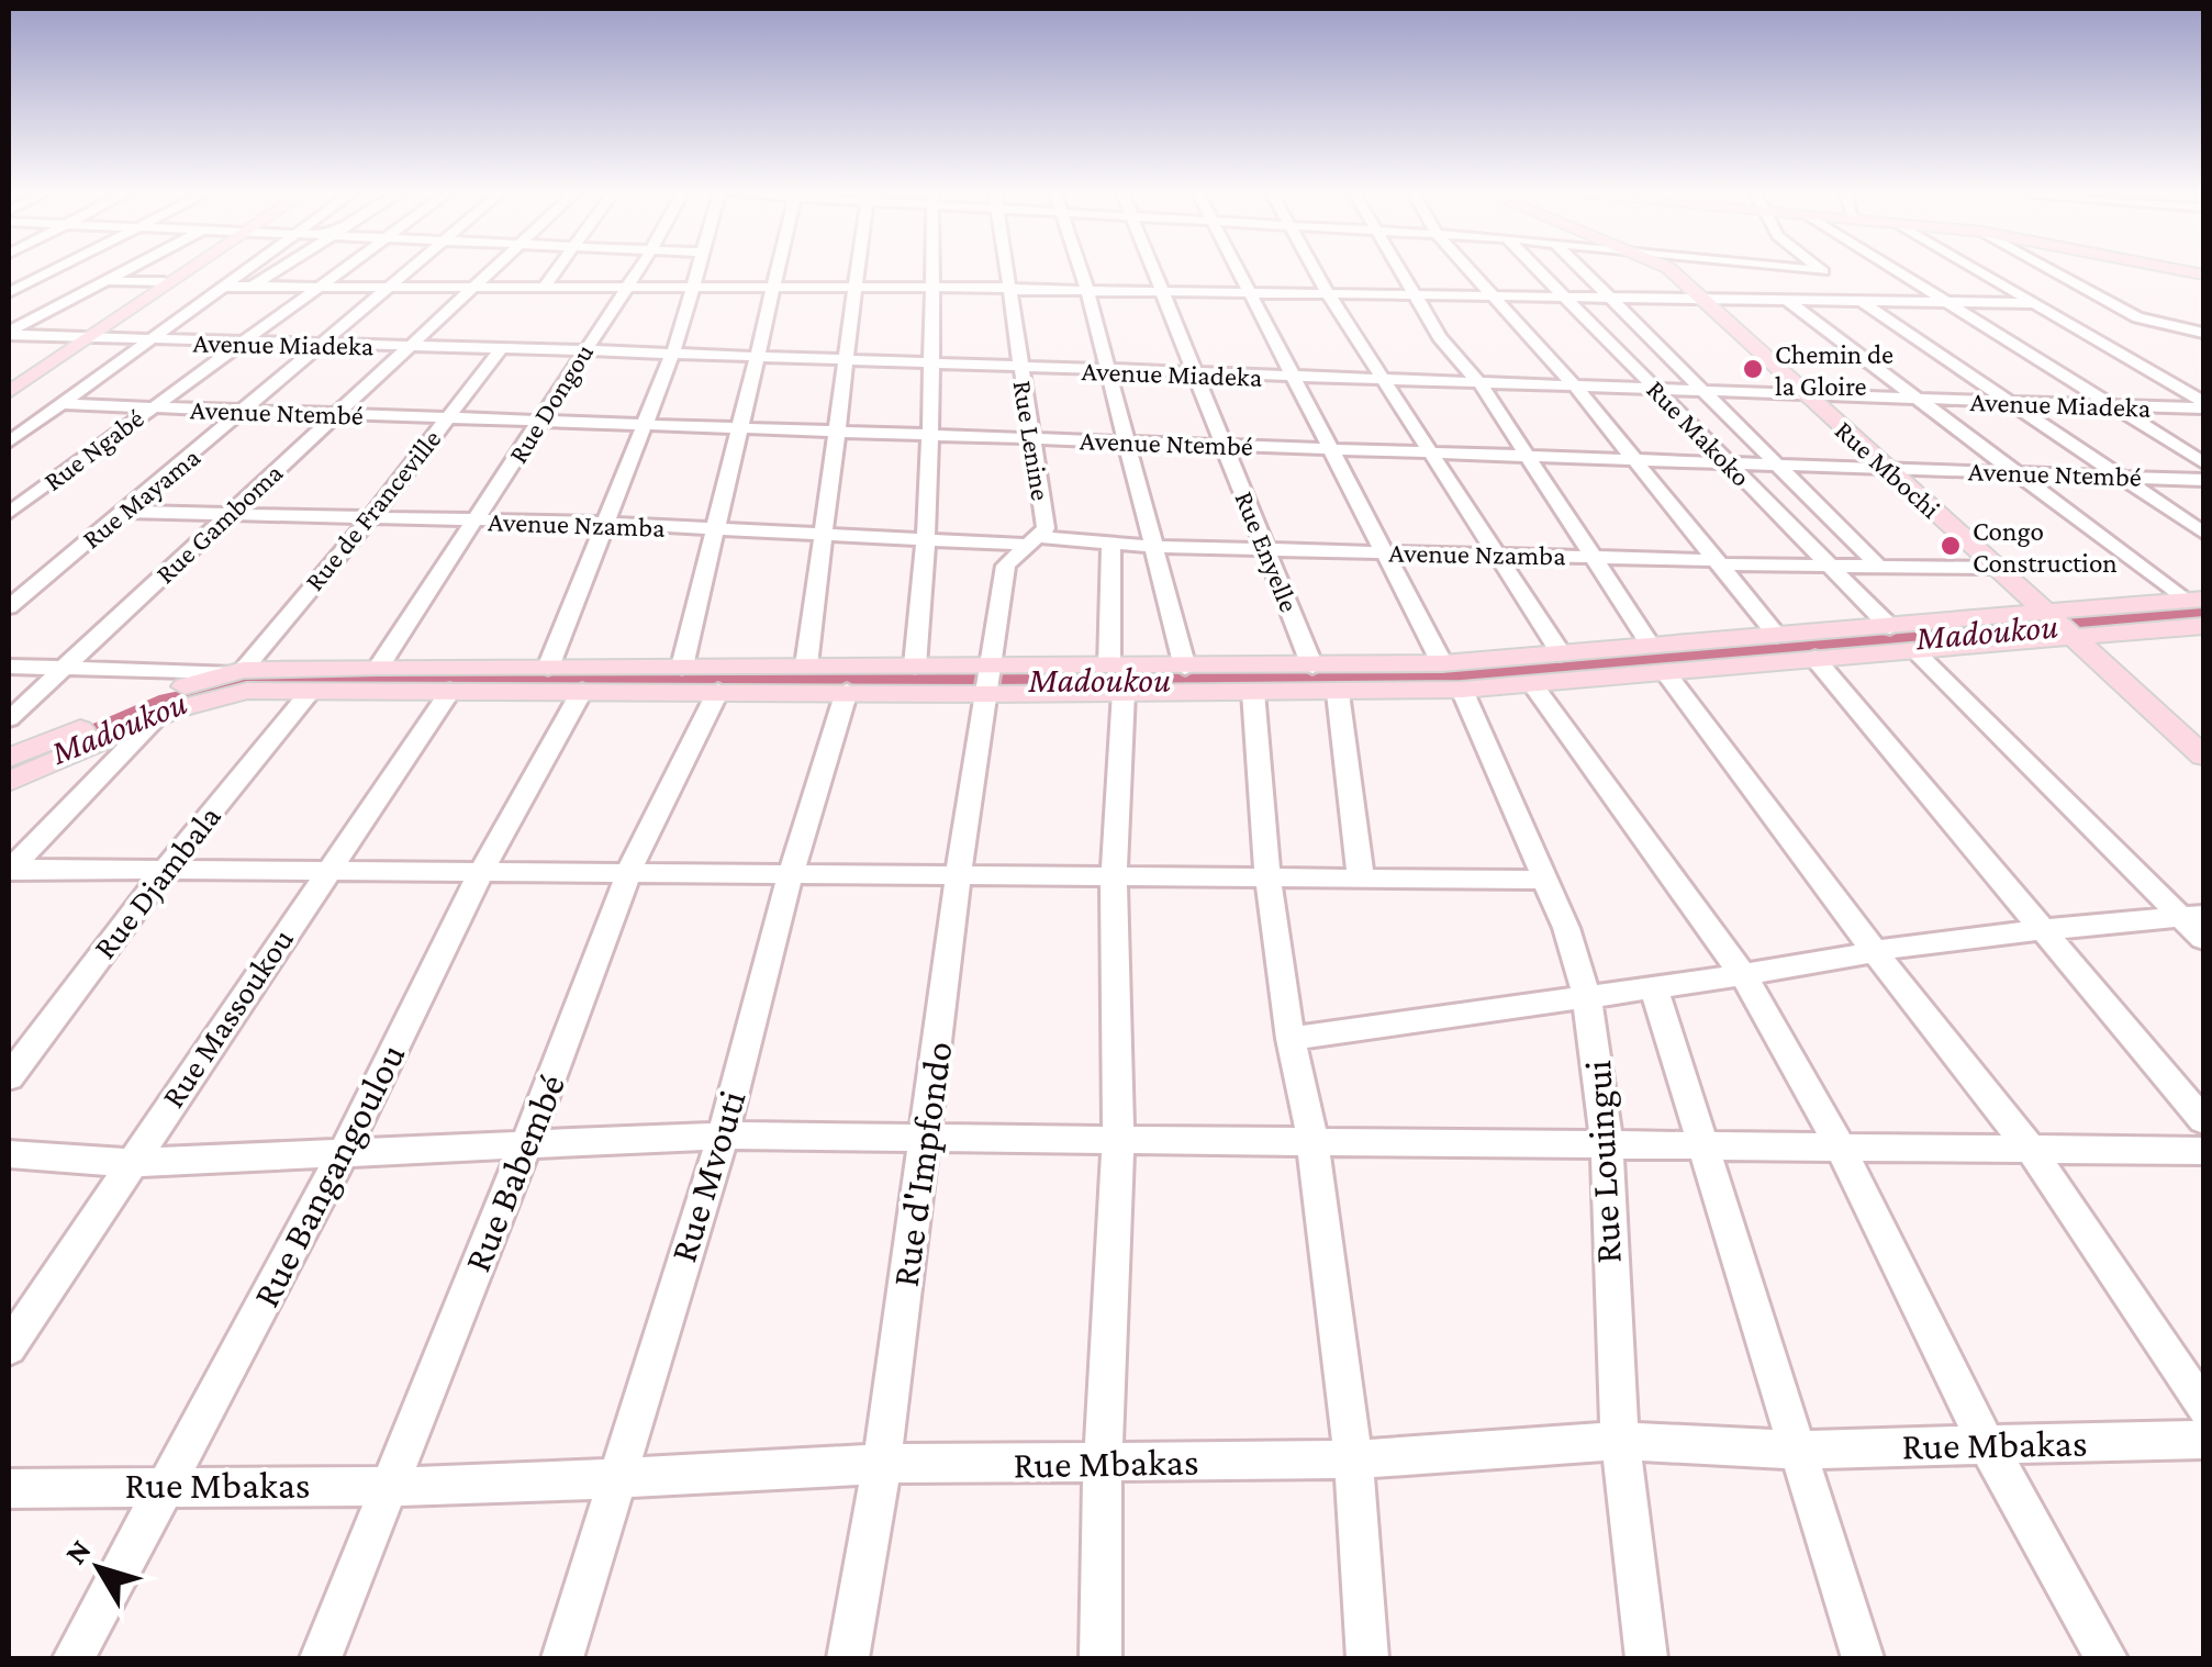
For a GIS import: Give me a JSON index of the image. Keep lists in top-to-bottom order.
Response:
{
  "streets": {
    "main road": ["Rue Mbochi"],
    "street": [
      "Avenue Miadeka",
      "Rue Dongou",
      "Avenue Ntembé",
      "Rue Makoko",
      "Rue Lenine",
      "Rue Ngabé",
      "Rue Mayama",
      "Rue de Franceville",
      "Rue Gamboma",
      "Avenue Nzamba",
      "Rue Enyelle",
      "Rue Djambala",
      "Rue Massoukou",
      "Rue Louingui",
      "Rue d'Impfondo",
      "Rue Babembé",
      "Rue Bangangoulou",
      "Rue Mvouti",
      "Rue Mbakas"
    ]
  },
  "crossings": [
    ["Avenue Miadeka", "Rue Dongou"],
    ["Avenue Miadeka", "Rue Makoko"],
    ["Avenue Miadeka", "Rue Lenine"],
    ["Avenue Miadeka", "Rue Ngabé"],
    ["Avenue Miadeka", "Rue Mbochi"],
    ["Avenue Miadeka", "Rue Mayama"],
    ["Avenue Miadeka", "Rue de Franceville"],
    ["Avenue Miadeka", "Rue Gamboma"],
    ["Avenue Miadeka", "Rue Enyelle"],
    ["Avenue Miadeka", "Rue Louingui"],
    ["Rue Dongou", "Avenue Ntembé"],
    ["Rue Dongou", "Avenue Nzamba"],
    ["Avenue Ntembé", "Rue Makoko"],
    ["Avenue Ntembé", "Rue Lenine"],
    ["Avenue Ntembé", "Rue Ngabé"],
    ["Avenue Ntembé", "Rue Mbochi"],
    ["Avenue Ntembé", "Rue Mayama"],
    ["Avenue Ntembé", "Rue de Franceville"],
    ["Avenue Ntembé", "Rue Gamboma"],
    ["Avenue Ntembé", "Rue Enyelle"],
    ["Avenue Ntembé", "Rue Louingui"],
    ["Rue Makoko", "Avenue Nzamba"],
    ["Rue Lenine", "Avenue Nzamba"],
    ["Rue Lenine", "Rue d'Impfondo"],
    ["Rue Mbochi", "Avenue Nzamba"],
    ["Rue Mayama", "Avenue Nzamba"],
    ["Rue de Franceville", "Avenue Nzamba"],
    ["Rue Gamboma", "Avenue Nzamba"],
    ["Avenue Nzamba", "Rue Enyelle"],
    ["Avenue Nzamba", "Rue Louingui"],
    ["Rue Louingui", "Rue Mbakas"],
    ["Rue d'Impfondo", "Rue Mbakas"],
    ["Rue Babembé", "Rue Mbakas"],
    ["Rue Bangangoulou", "Rue Mbakas"],
    ["Rue Mvouti", "Rue Mbakas"]
  ],
  "water": ["Madoukou"],
  "places": ["Chemin de la Gloire", "Congo Construction"],
  "north": "top left"
}
